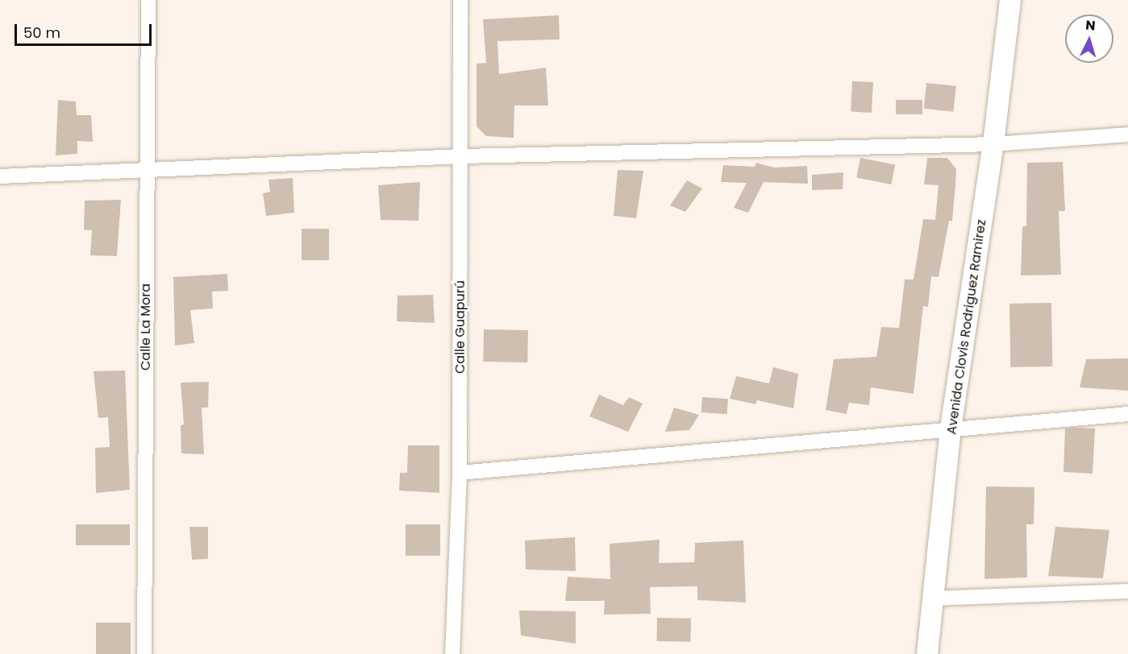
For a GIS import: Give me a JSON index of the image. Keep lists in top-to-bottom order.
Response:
{
  "streets": {
    "main road": ["Avenida Clovis Rodriguez Ramirez"],
    "street": ["Calle La Mora", "Calle Guapurú"]
  },
  "scale_bar": "50 m",
  "north": "top"
}
